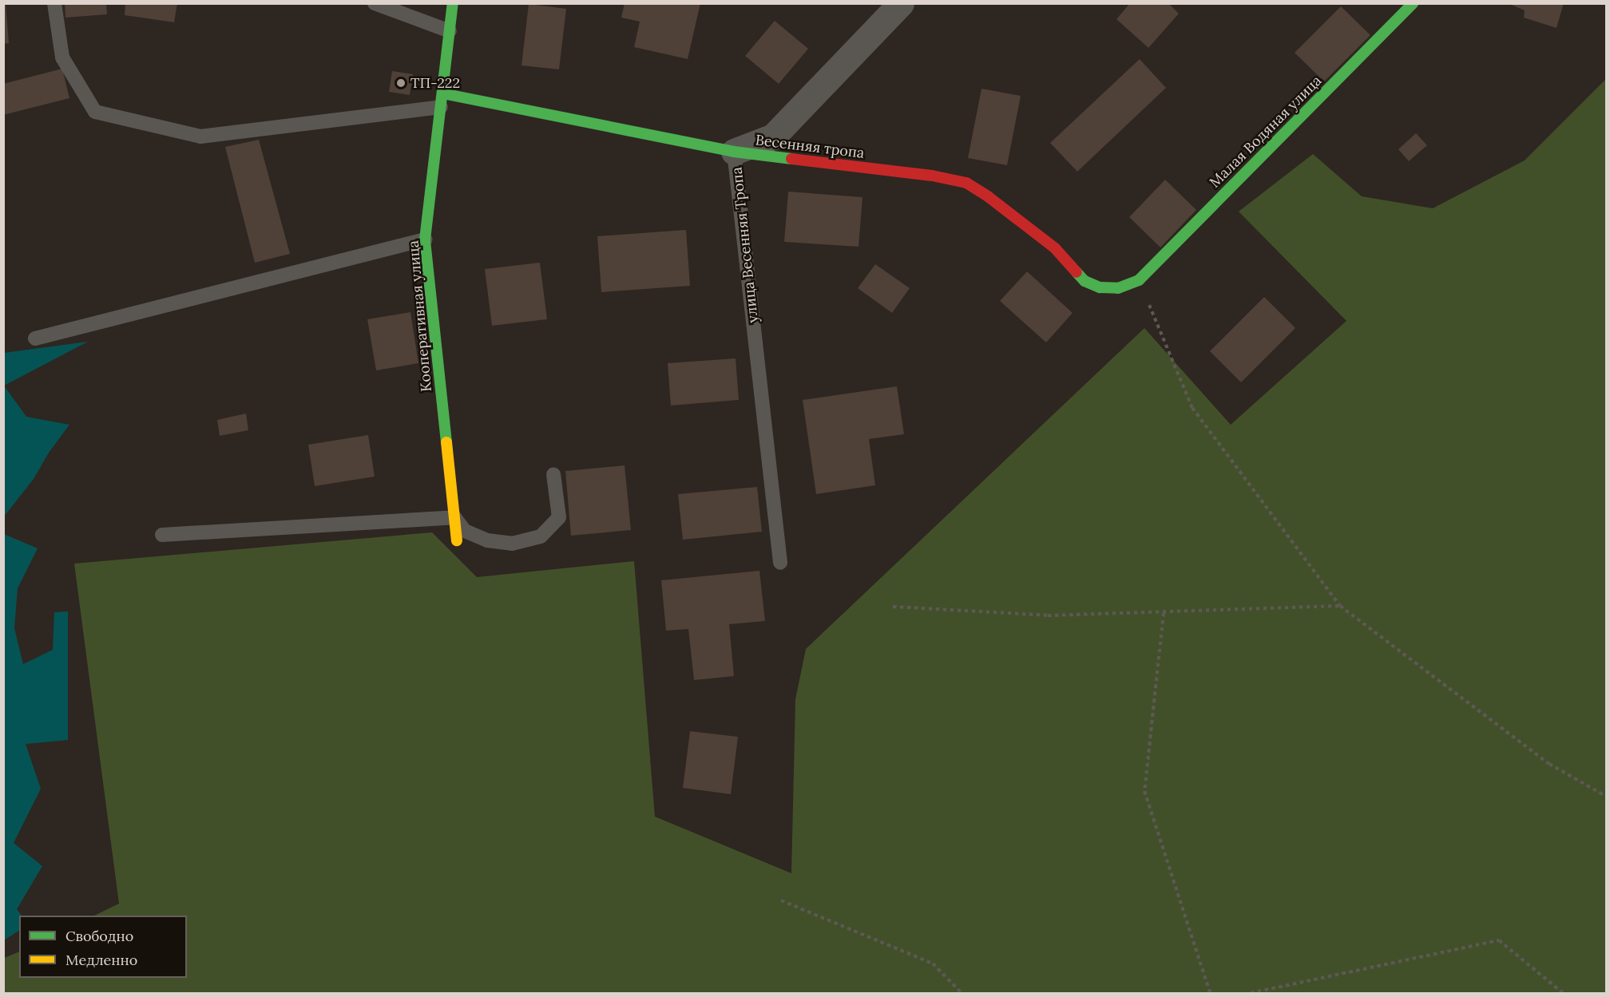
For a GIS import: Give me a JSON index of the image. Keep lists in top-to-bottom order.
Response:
{
  "streets": {
    "street": [
      "Малая Водяная улица",
      "Весенняя тропа",
      "улица Весенняя Тропа",
      "Кооперативная улица"
    ]
  },
  "crossings": [
    ["Малая Водяная улица", "Весенняя тропа"],
    ["Весенняя тропа", "улица Весенняя Тропа"],
    ["Весенняя тропа", "Кооперативная улица"]
  ],
  "places": ["ТП-222"],
  "legend": ["Свободно", "Медленно"]
}
